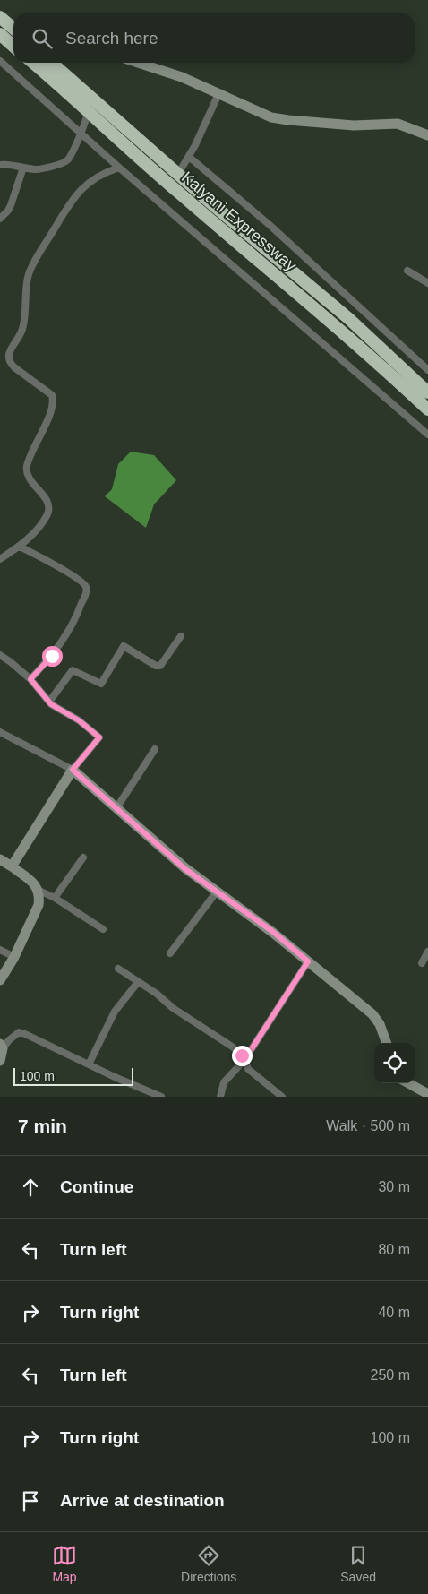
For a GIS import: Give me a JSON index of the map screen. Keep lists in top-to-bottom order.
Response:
{
  "streets": {
    "highway": ["Kalyani Expressway"]
  },
  "scale_bar": "100 m",
  "page": {
    "search": "Search here",
    "scale": "100 m",
    "heading": ["7 min", "Walk · 500 m"],
    "list": [
      ["Continue", "30 m"],
      ["Turn left", "80 m"],
      ["Turn right", "40 m"],
      ["Turn left", "250 m"],
      ["Turn right", "100 m"],
      "Arrive at destination"
    ],
    "nav": ["Map", "Directions", "Saved"]
  }
}
